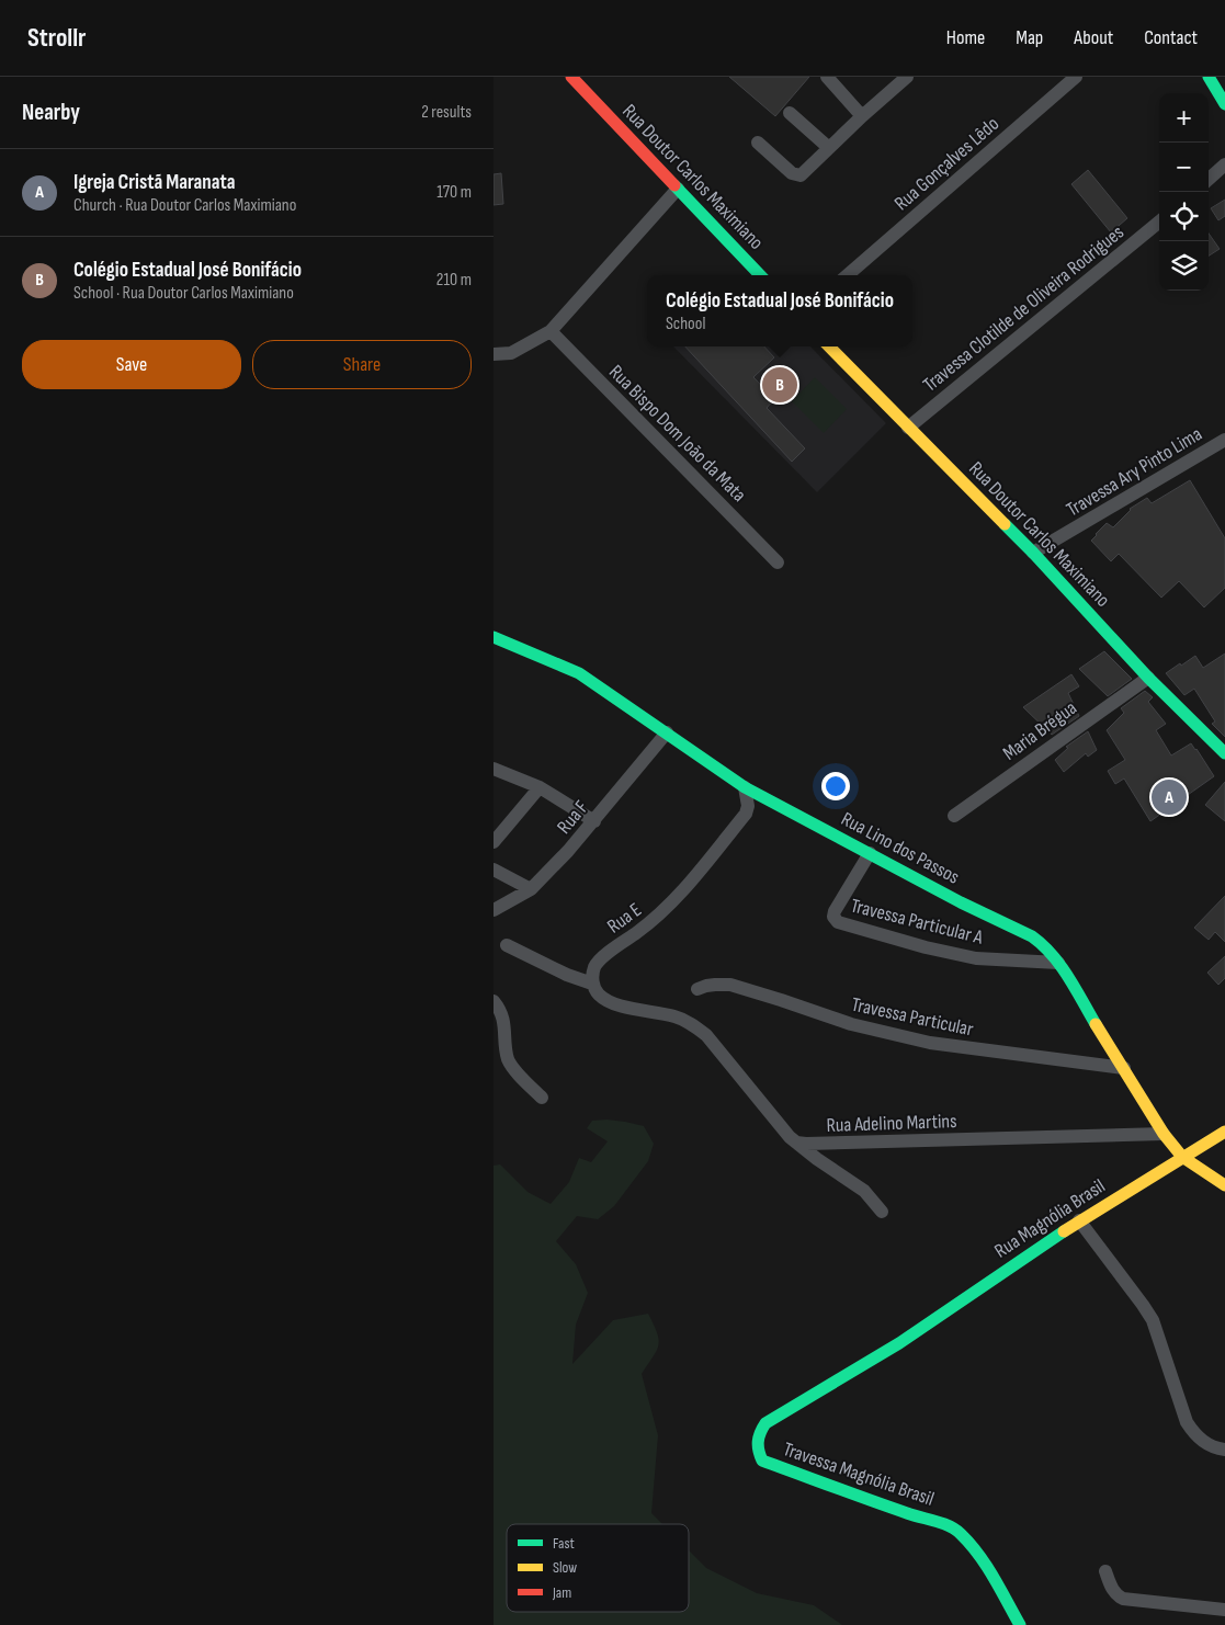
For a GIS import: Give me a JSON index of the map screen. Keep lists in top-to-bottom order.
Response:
{
  "streets": {
    "main road": [
      "Rua Doutor Carlos Maximiano",
      "Rua Lino dos Passos",
      "Rua Magnólia Brasil",
      "Travessa Magnólia Brasil"
    ],
    "street": [
      "Rua Gonçalves Lêdo",
      "Travessa Clotilde de Oliveira Rodrigues",
      "Rua Bispo Dom João da Mata",
      "Travessa Ary Pinto Lima",
      "Maria Brégua",
      "Rua F",
      "Rua E",
      "Travessa Particular A",
      "Travessa Particular",
      "Rua Adelino Martins"
    ]
  },
  "crossings": [
    ["Rua Doutor Carlos Maximiano", "Travessa Clotilde de Oliveira Rodrigues"],
    ["Rua Doutor Carlos Maximiano", "Travessa Ary Pinto Lima"],
    ["Rua Doutor Carlos Maximiano", "Maria Brégua"],
    ["Rua F", "Rua Lino dos Passos"],
    ["Rua Lino dos Passos", "Rua E"],
    ["Rua Lino dos Passos", "Travessa Particular A"],
    ["Rua Lino dos Passos", "Travessa Particular"],
    ["Rua Lino dos Passos", "Rua Adelino Martins"],
    ["Rua Lino dos Passos", "Rua Magnólia Brasil"],
    ["Rua Magnólia Brasil", "Travessa Magnólia Brasil"]
  ],
  "legend": ["Fast", "Slow", "Jam"],
  "page": {
    "header": "Strollr",
    "nav": [
      "Home",
      "Map",
      "About",
      "Contact"
    ],
    "heading": ["Nearby", "2 results"],
    "map_buttons": ["+", "−"],
    "list": [
      {
        "mark": "A",
        "name": "Igreja Cristã Maranata",
        "note": "Church · Rua Doutor Carlos Maximiano",
        "value": "170 m"
      },
      {
        "mark": "B",
        "name": "Colégio Estadual José Bonifácio",
        "note": "School · Rua Doutor Carlos Maximiano",
        "value": "210 m"
      }
    ],
    "popup": ["Colégio Estadual José Bonifácio", "School"],
    "buttons": ["Save", "Share"],
    "pins": ["B", "A"]
  }
}
